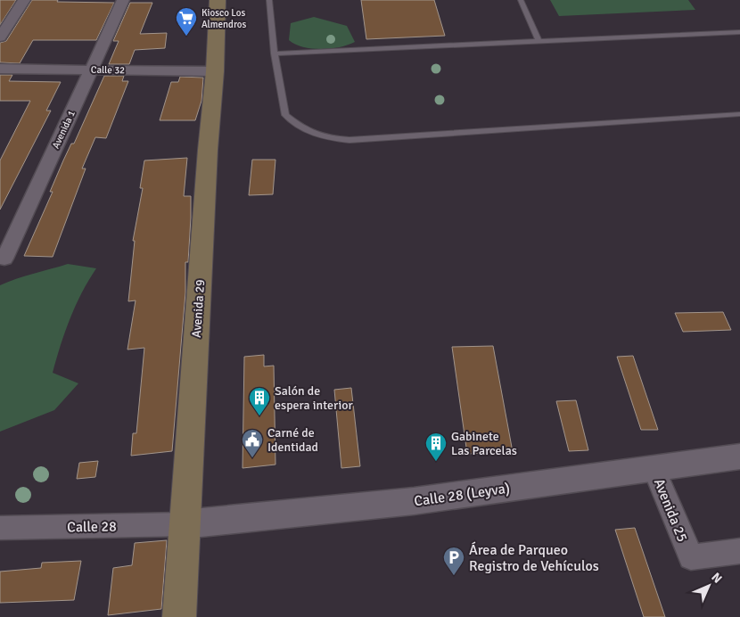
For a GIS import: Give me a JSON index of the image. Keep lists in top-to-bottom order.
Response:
{
  "streets": {
    "main road": ["Avenida 29"],
    "street": [
      "Calle 32",
      "Avenida 1",
      "Calle 28 (Leyva)",
      "Avenida 25",
      "Calle 28"
    ]
  },
  "crossings": [
    ["Calle 32", "Avenida 1"],
    ["Calle 32", "Avenida 29"],
    ["Avenida 29", "Calle 28 (Leyva)"],
    ["Avenida 29", "Calle 28"],
    ["Calle 28 (Leyva)", "Avenida 25"],
    ["Calle 28 (Leyva)", "Calle 28"]
  ],
  "places": {
    "supermarket": ["Kiosco Los Almendros"],
    "building": ["Salón de espera interior", "Gabinete Las Parcelas"],
    "public building": ["Carné de Identidad"],
    "parking": ["Área de Parqueo Registro de Vehículos"]
  },
  "north": "top right"
}
